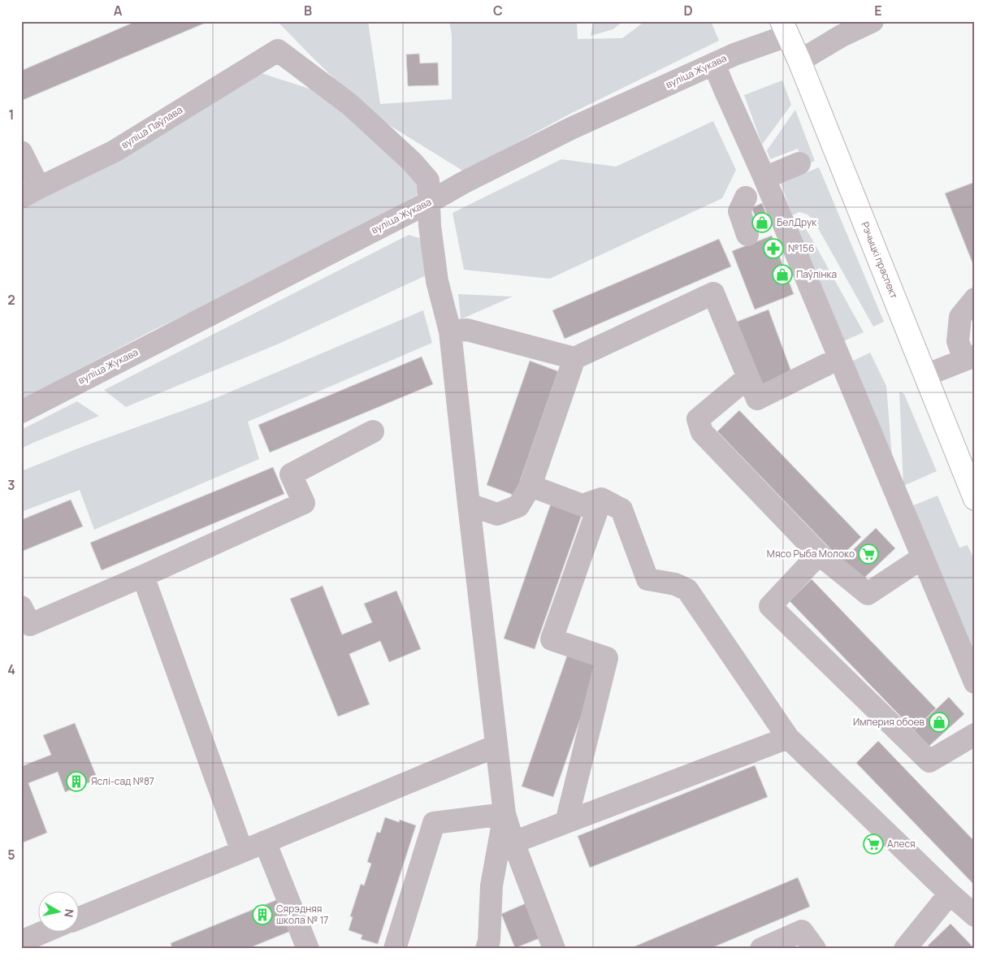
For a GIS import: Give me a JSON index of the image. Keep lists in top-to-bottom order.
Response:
{
  "streets": {
    "main road": ["Рэчыцкі праспект"],
    "street": ["вуліца Жукава", "вуліца Паўлава"]
  },
  "crossings": [
    ["вуліца Жукава", "вуліца Паўлава"],
    ["вуліца Жукава", "Рэчыцкі праспект"]
  ],
  "places": {
    "shop": ["БелДрук", "Паўлінка", "Империя обоев"],
    "pharmacy": ["№156"],
    "supermarket": ["Мясо Рыба Молоко", "Алеся"],
    "building": ["Яслі-сад №87", "Сярэдняя школа № 17"]
  },
  "north": "right",
  "grid": {
    "columns": [
      "A",
      "B",
      "C",
      "D",
      "E"
    ],
    "rows": [
      "1",
      "2",
      "3",
      "4",
      "5"
    ]
  }
}
